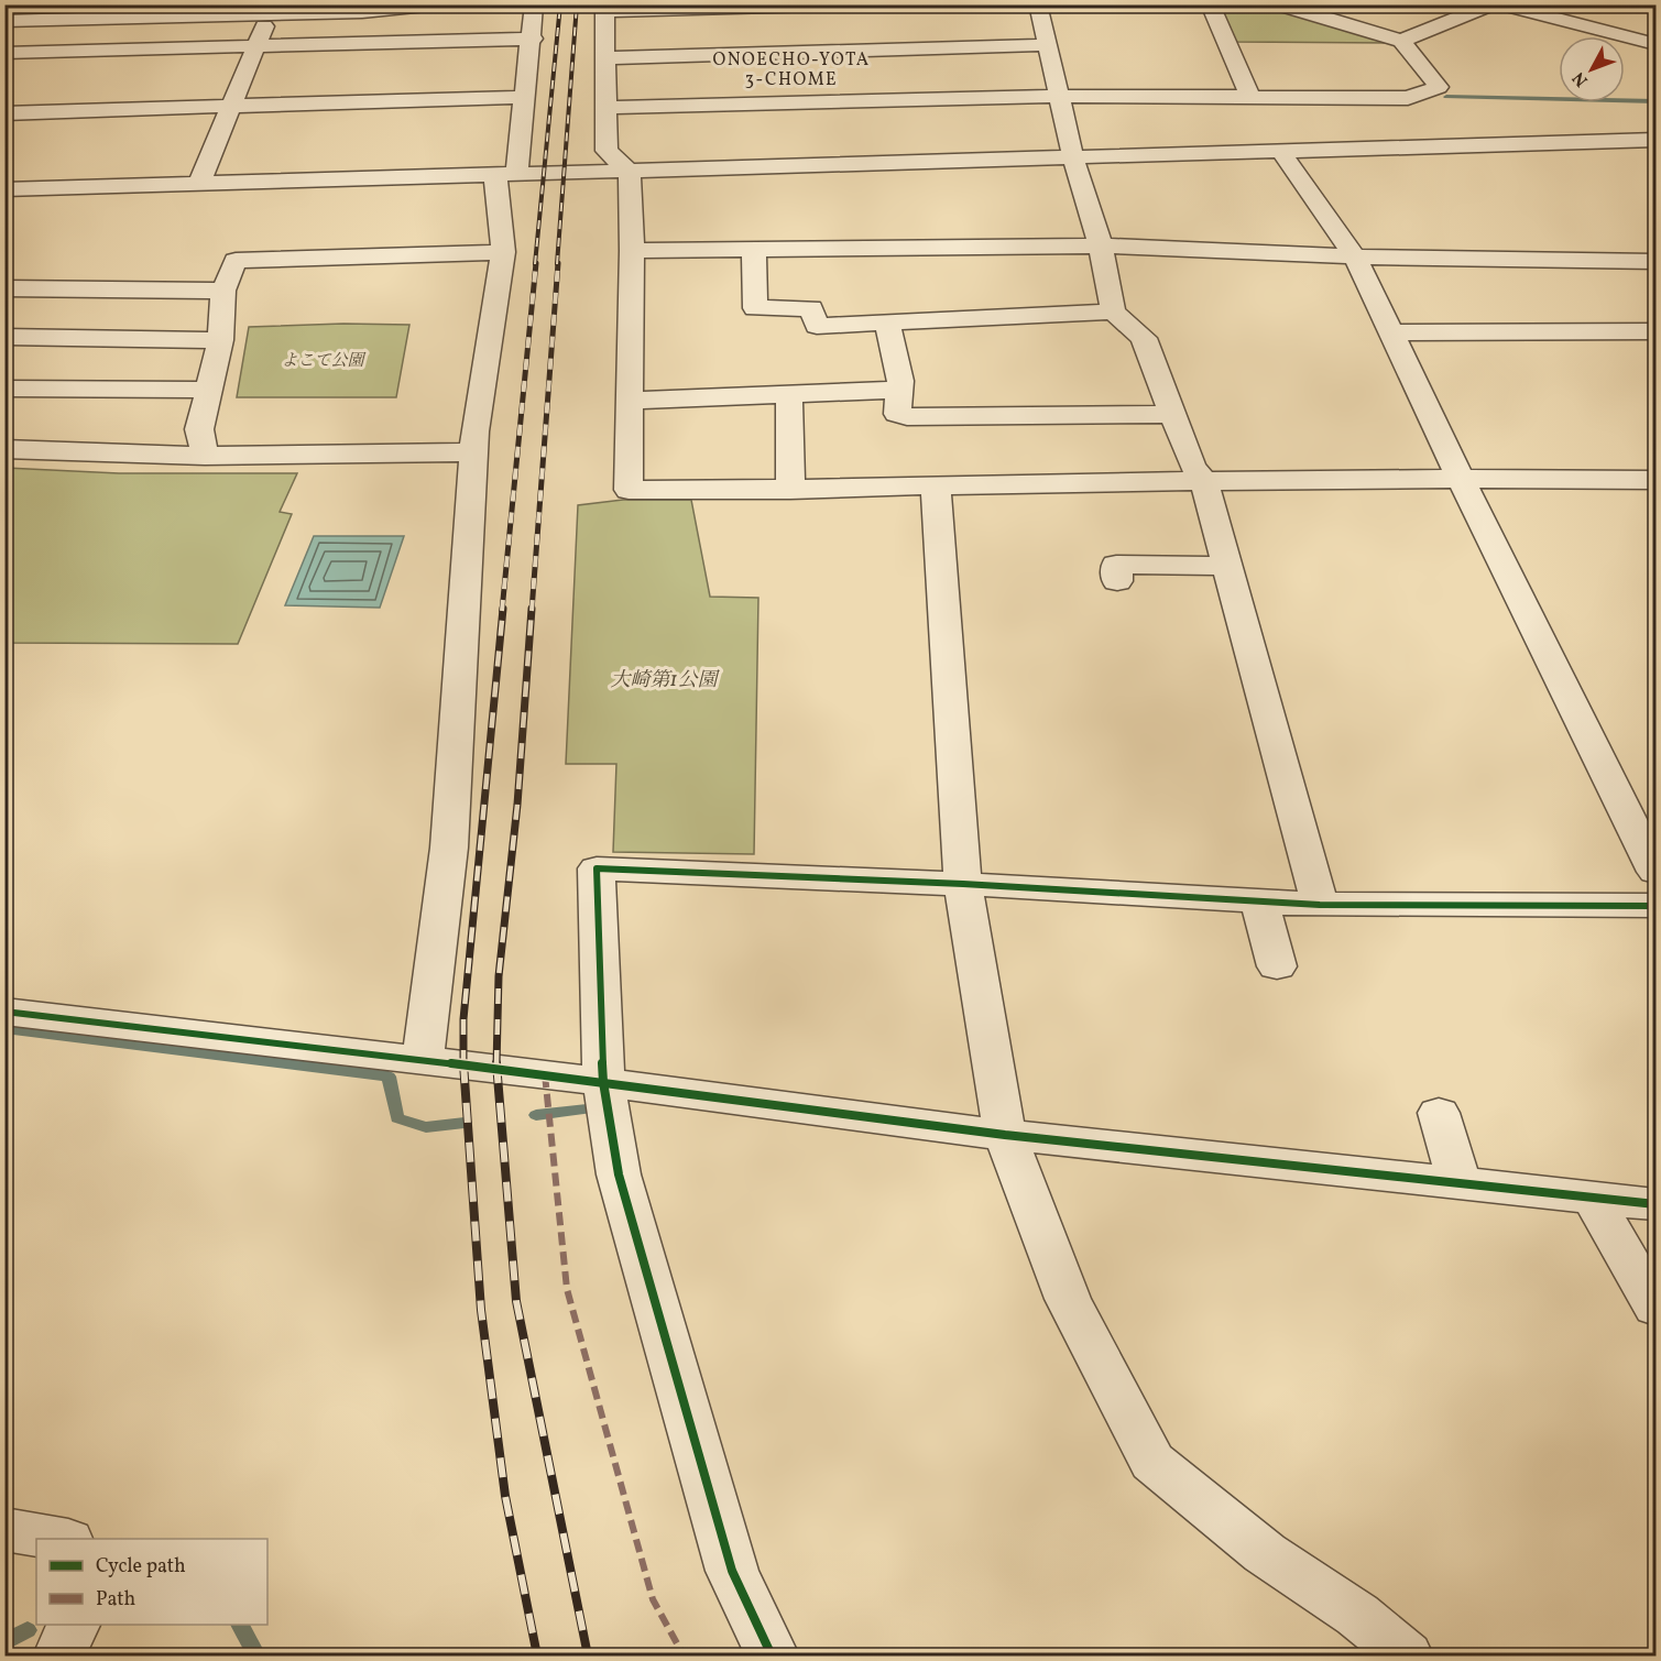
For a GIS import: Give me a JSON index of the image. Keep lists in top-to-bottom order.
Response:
{
  "districts": ["ONOECHO-YOTA 3-CHOME"],
  "parks": ["よこて公園", "大崎第1公園"],
  "legend": ["Cycle path", "Path"],
  "north": "bottom left"
}
